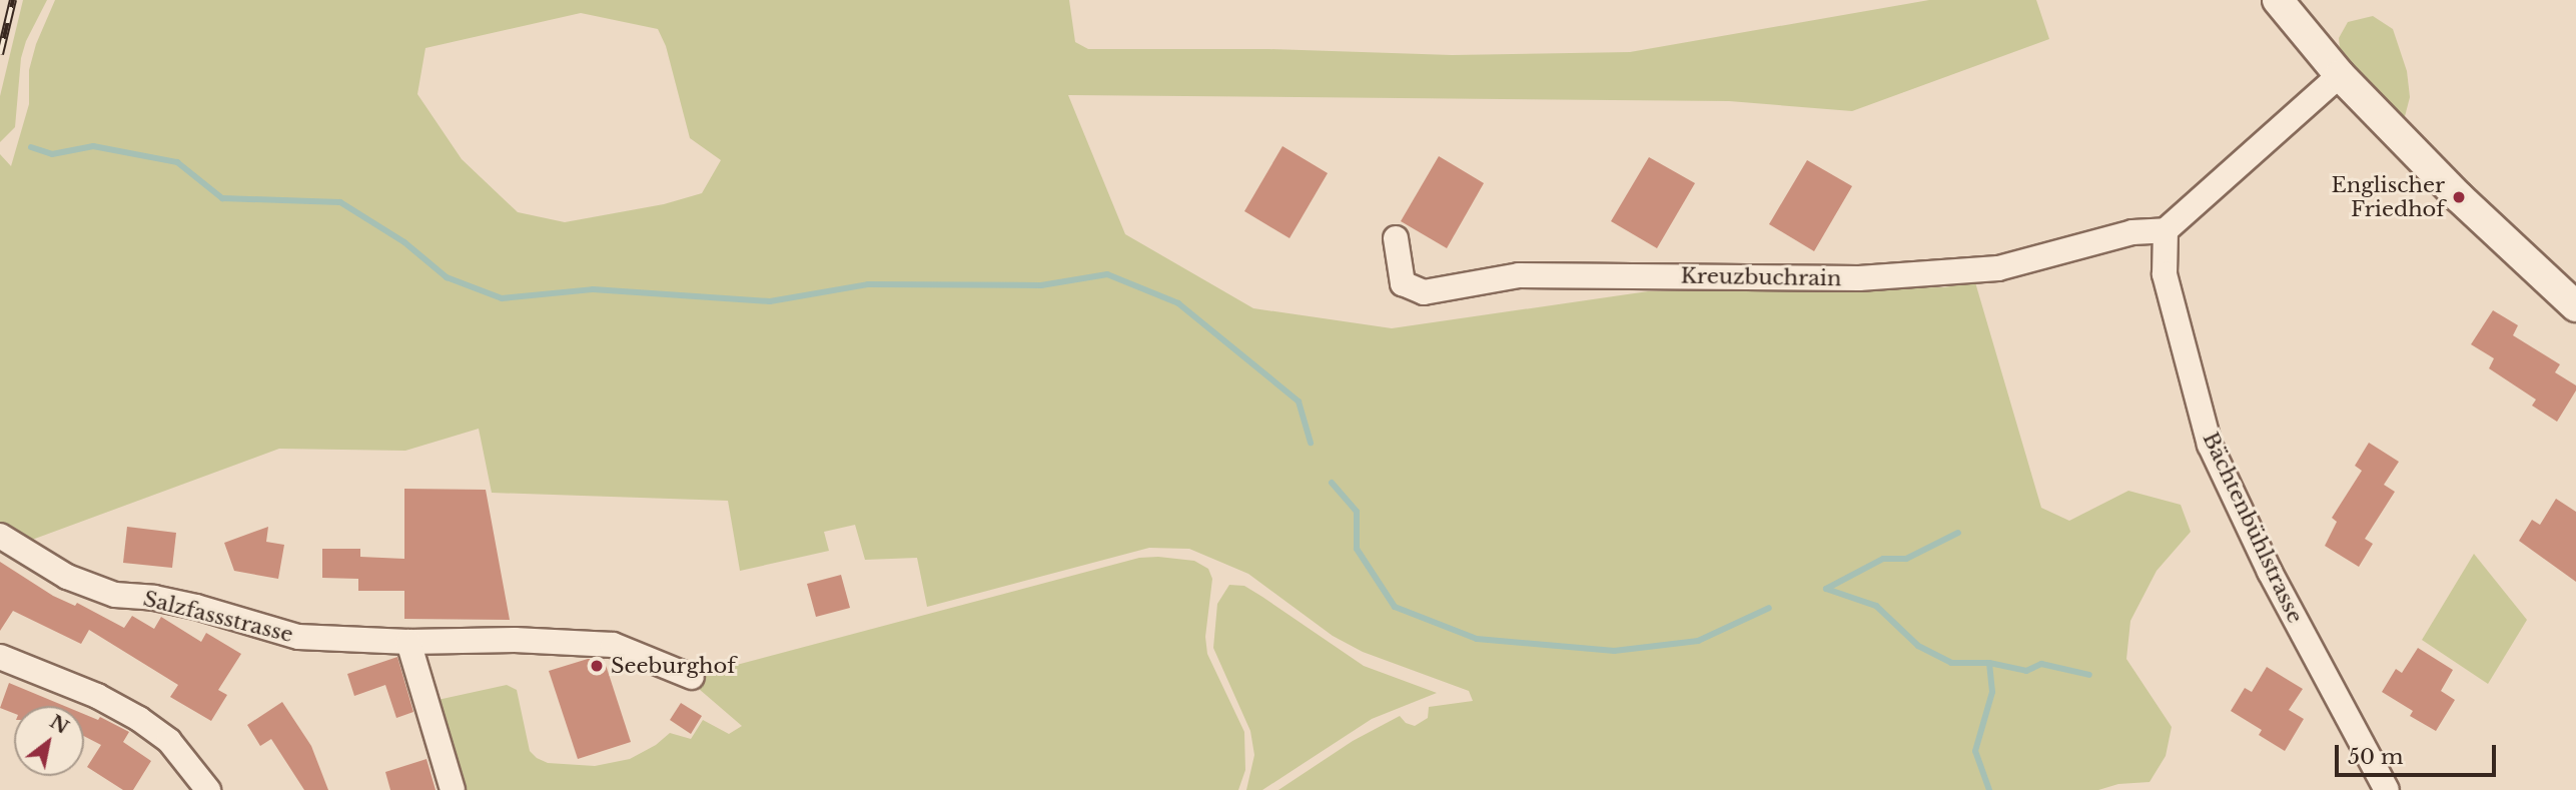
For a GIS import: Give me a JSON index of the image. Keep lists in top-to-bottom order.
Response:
{
  "streets": {
    "street": ["Kreuzbuchrain", "Bächtenbühlstrasse", "Salzfassstrasse"]
  },
  "crossings": [
    ["Kreuzbuchrain", "Bächtenbühlstrasse"]
  ],
  "places": ["Englischer Friedhof", "Seeburghof"],
  "scale_bar": "50 m",
  "north": "top right"
}
